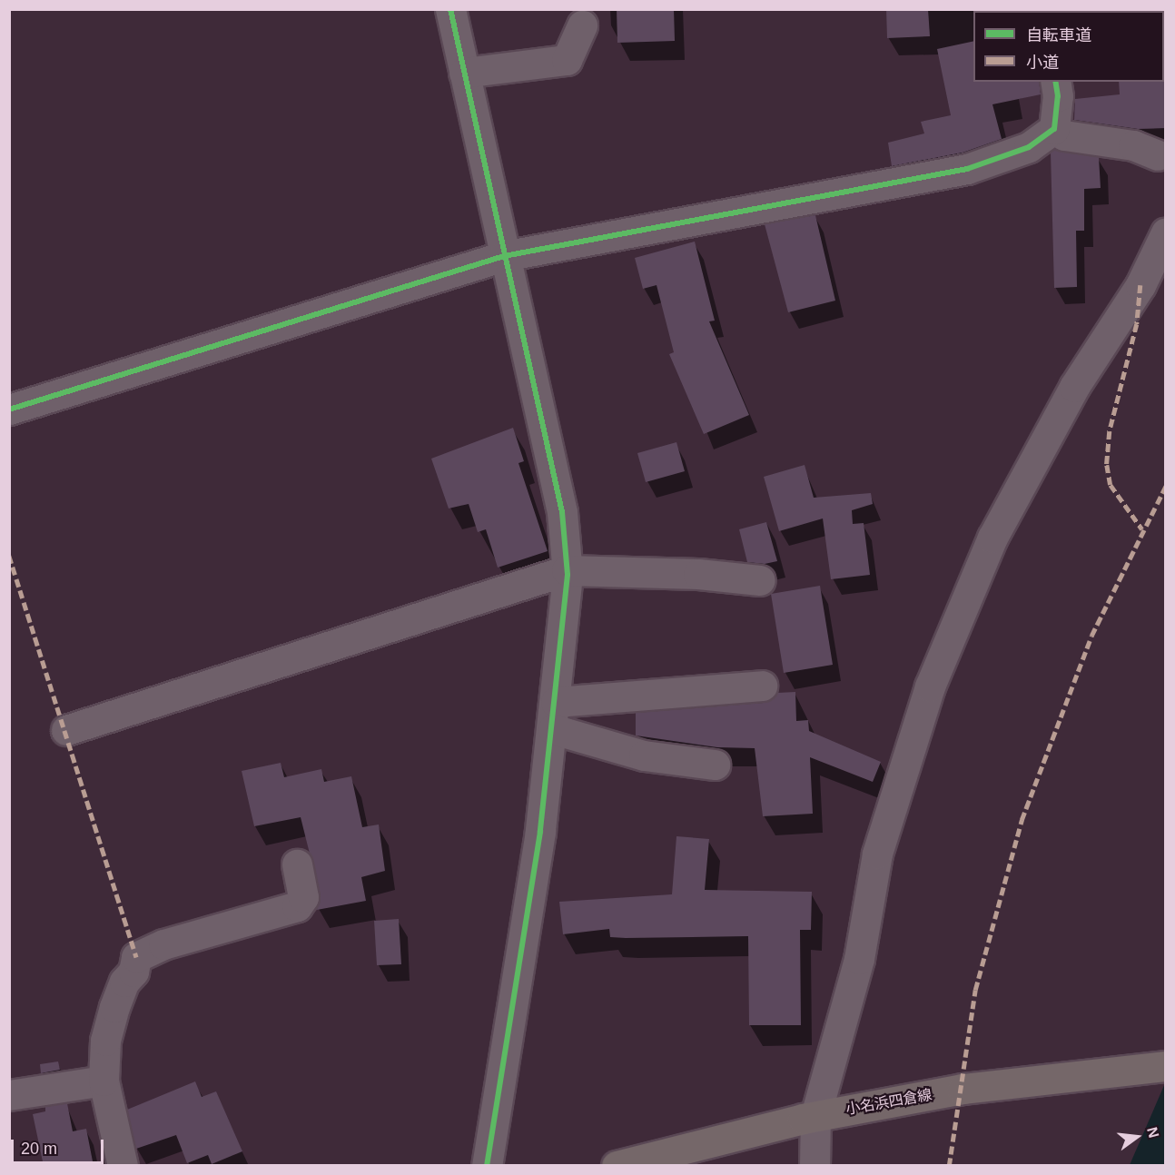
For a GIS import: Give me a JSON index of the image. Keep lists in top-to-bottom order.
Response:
{
  "streets": {
    "main road": ["小名浜四倉線"]
  },
  "legend": ["自転車道", "小道"],
  "scale_bar": "20 m",
  "north": "right"
}
